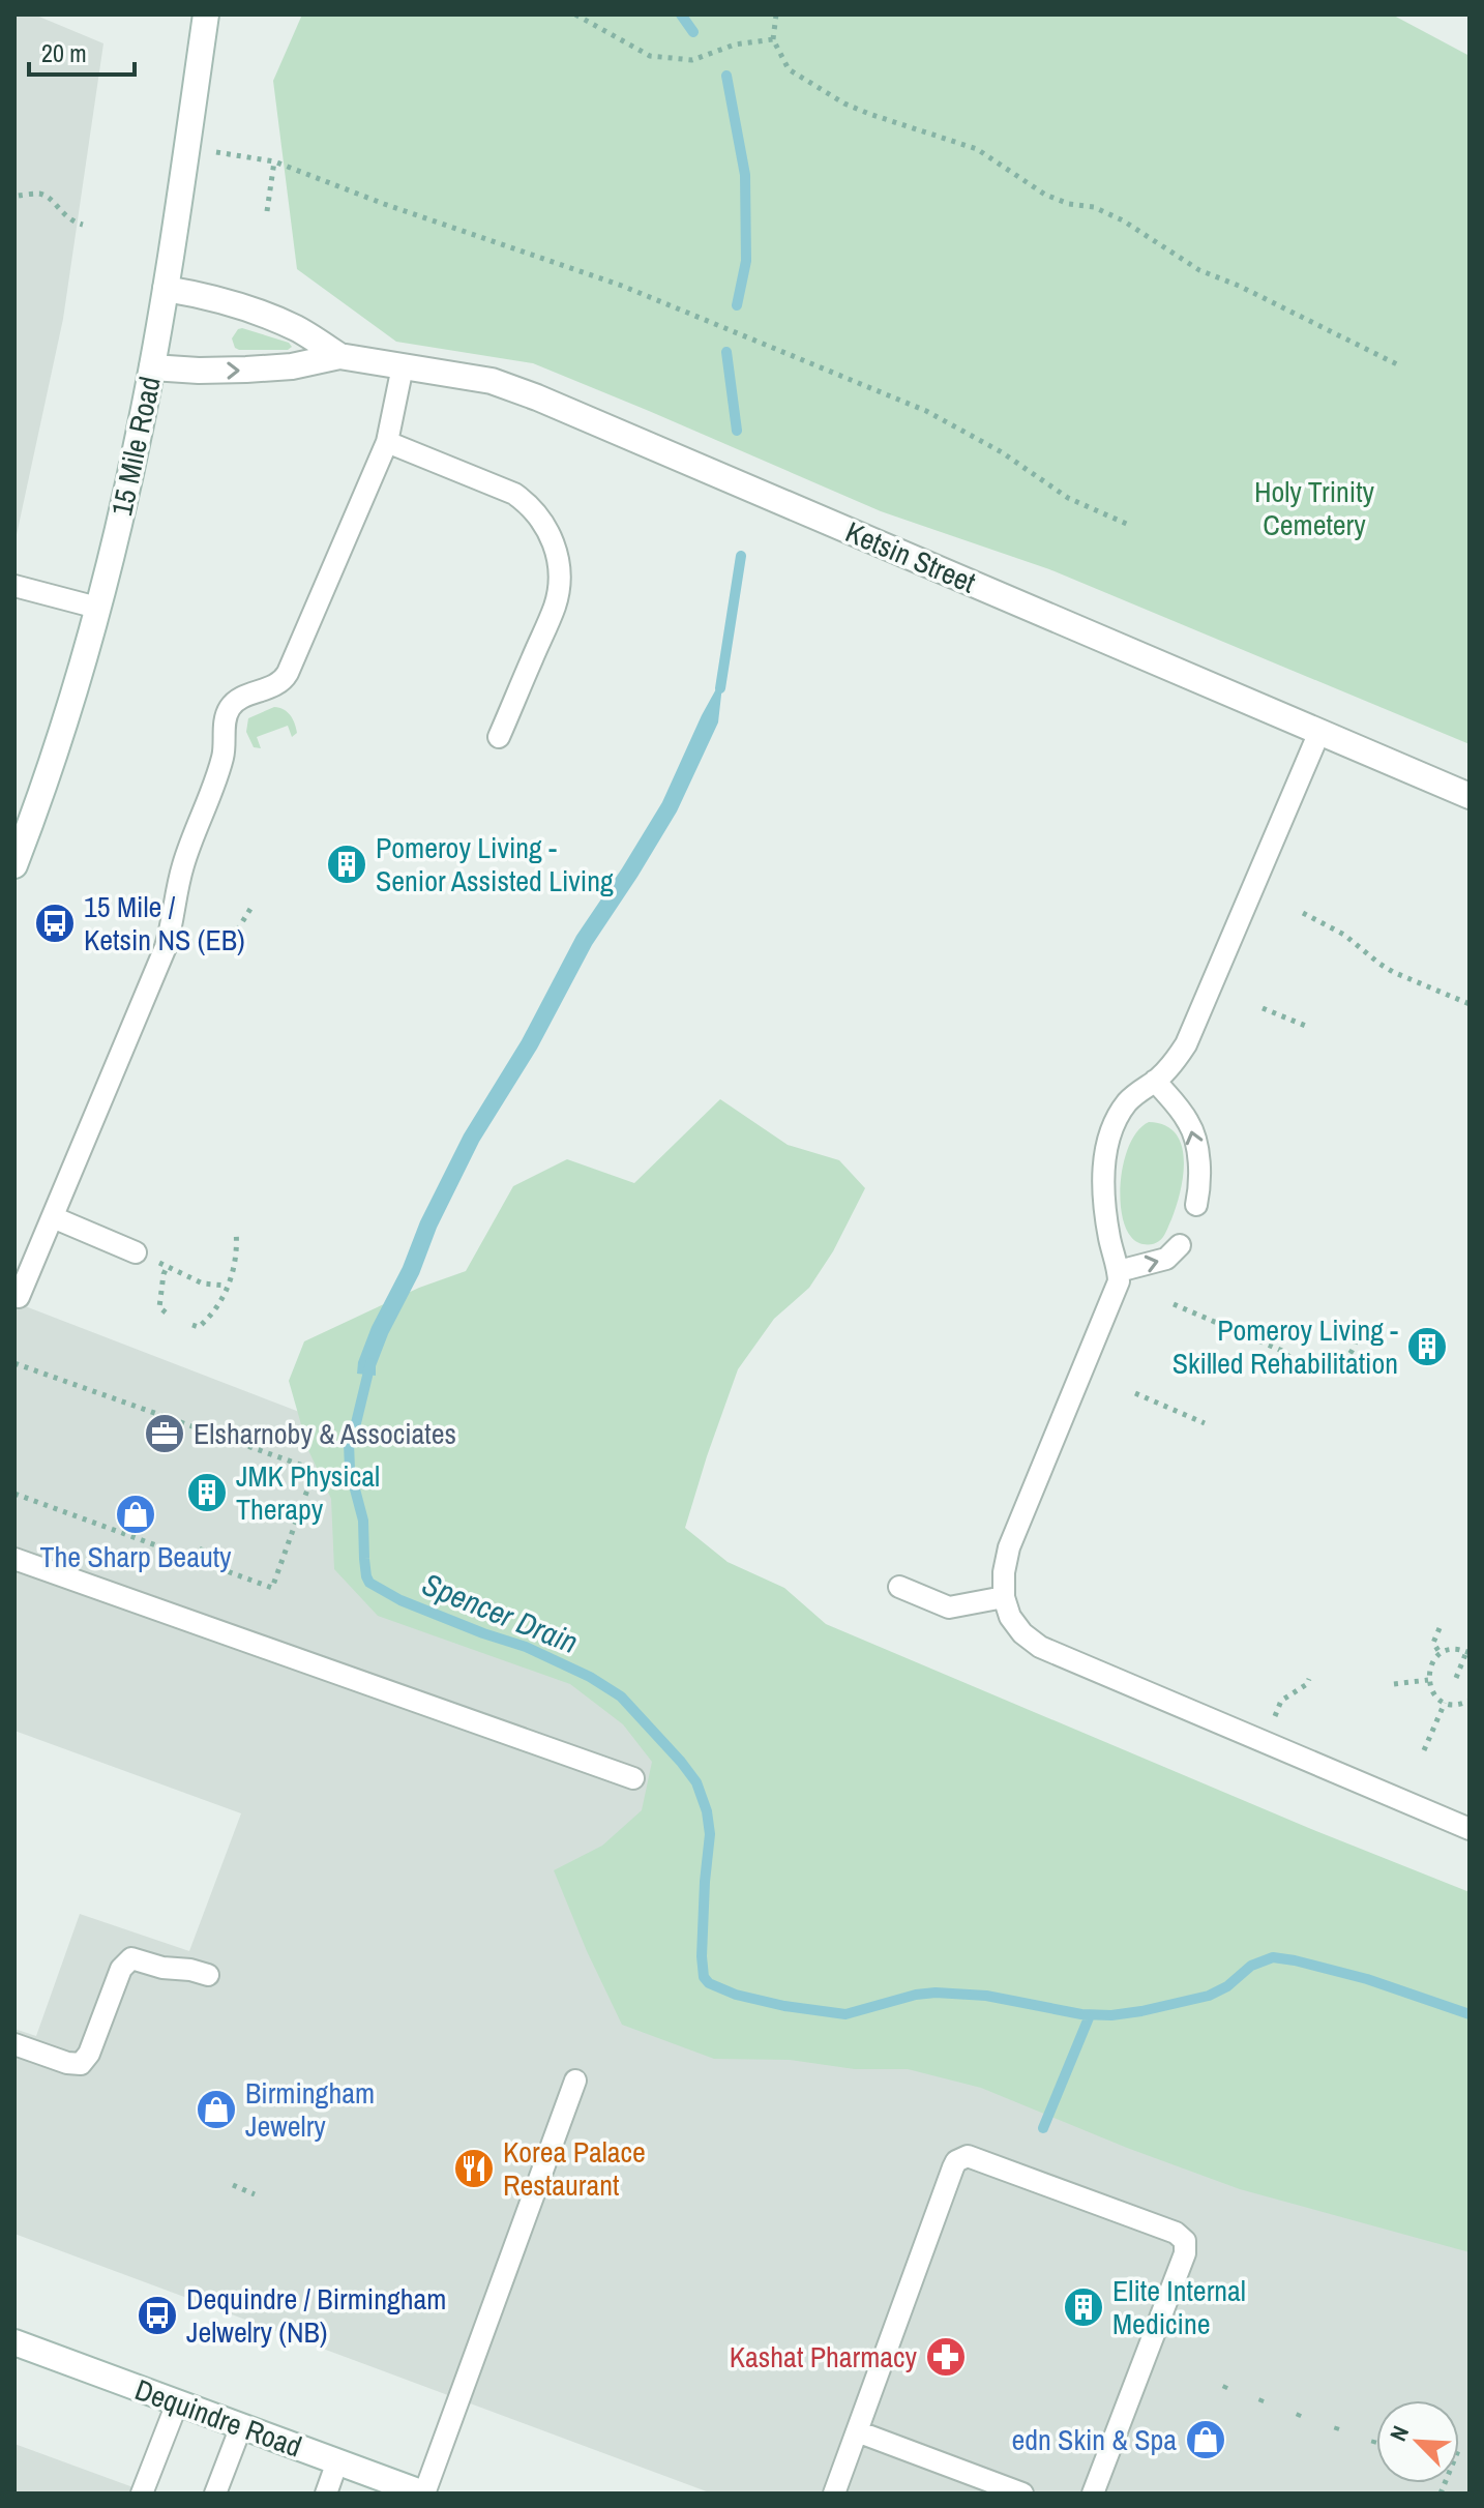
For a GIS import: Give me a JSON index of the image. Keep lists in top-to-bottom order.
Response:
{
  "streets": {
    "street": ["15 Mile Road", "Ketsin Street", "Dequindre Road"]
  },
  "crossings": [
    ["15 Mile Road", "Ketsin Street"]
  ],
  "water": ["Spencer Drain"],
  "parks": ["Holy Trinity Cemetery"],
  "places": {
    "building": [
      "Pomeroy Living - Senior Assisted Living",
      "Pomeroy Living - Skilled Rehabilitation",
      "JMK Physical Therapy",
      "Elite Internal Medicine"
    ],
    "bus stop": ["15 Mile / Ketsin NS (EB)", "Dequindre / Birmingham Jelwelry (NB)"],
    "office": ["Elsharnoby & Associates"],
    "shop": ["The Sharp Beauty", "Birmingham Jewelry", "edn Skin & Spa"],
    "restaurant": ["Korea Palace Restaurant"],
    "pharmacy": ["Kashat Pharmacy"]
  },
  "scale_bar": "20 m",
  "north": "top left"
}
